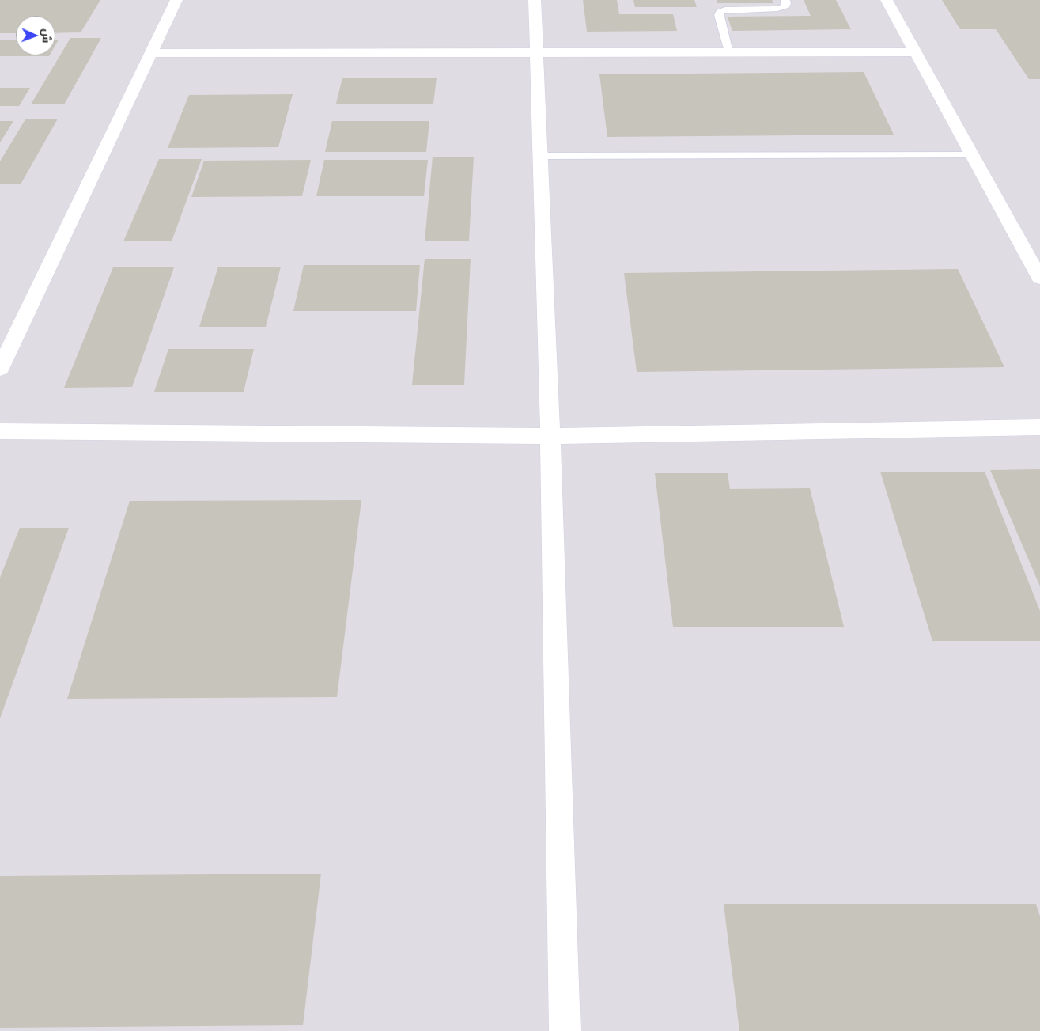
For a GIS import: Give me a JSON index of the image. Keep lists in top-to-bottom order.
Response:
{
  "north": "right"
}
